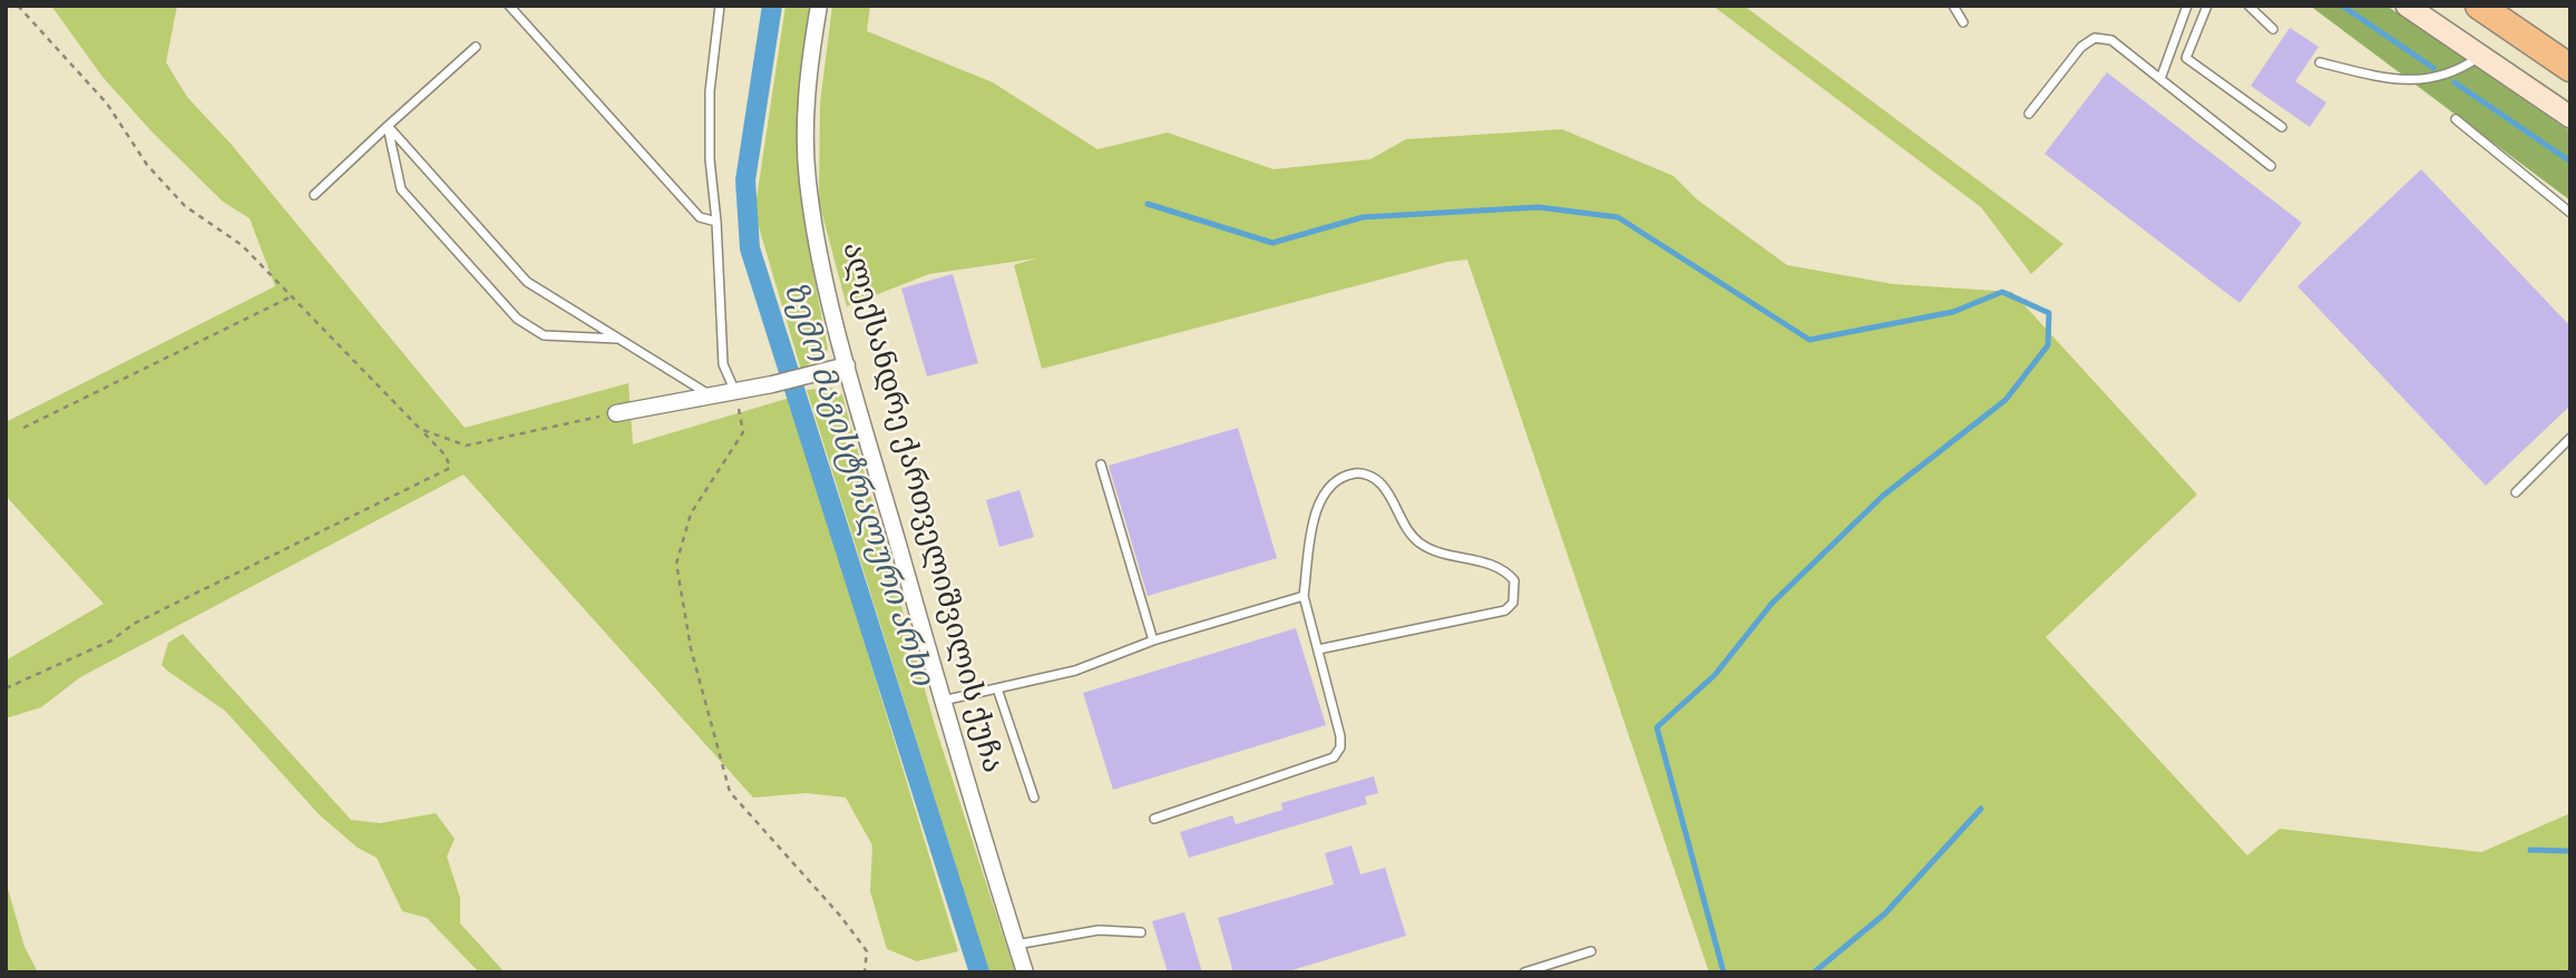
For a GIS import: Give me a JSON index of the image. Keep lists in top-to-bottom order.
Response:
{
  "streets": {
    "street": ["ალექსანდრე ქართველიშვილის ქუჩა"]
  },
  "water": ["ზემო მაგისტრალური არხი"]
}
